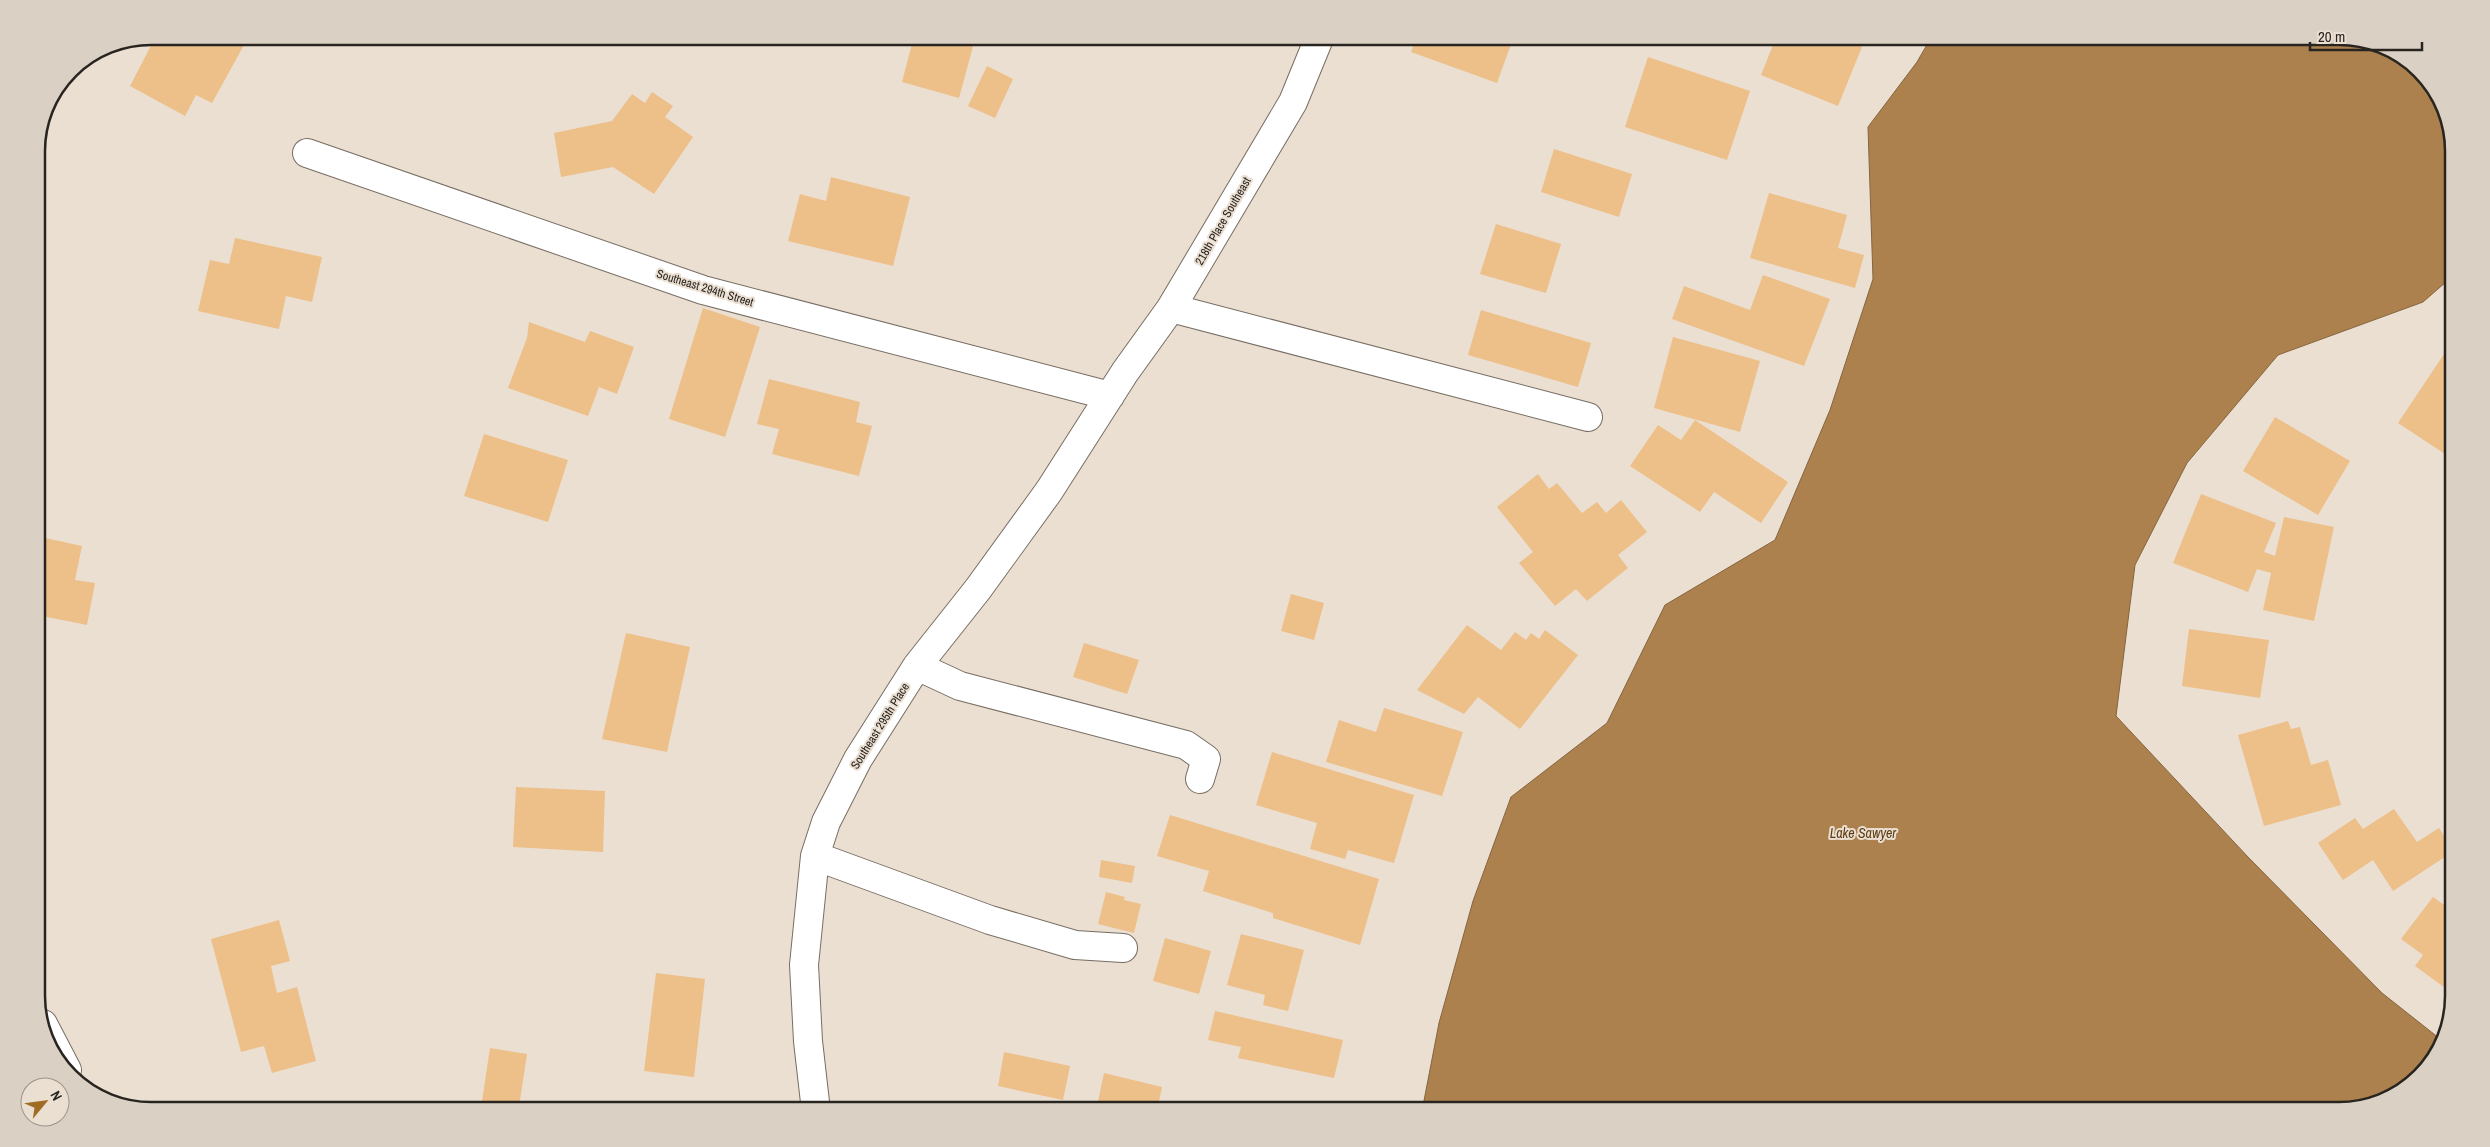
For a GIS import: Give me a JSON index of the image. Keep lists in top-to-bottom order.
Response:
{
  "streets": {
    "street": ["218th Place Southeast", "Southeast 294th Street", "Southeast 295th Place"]
  },
  "crossings": [
    ["218th Place Southeast", "Southeast 294th Street"],
    ["218th Place Southeast", "Southeast 295th Place"],
    ["Southeast 294th Street", "Southeast 295th Place"]
  ],
  "water": ["Lake Sawyer"],
  "scale_bar": "20 m",
  "north": "top right"
}
